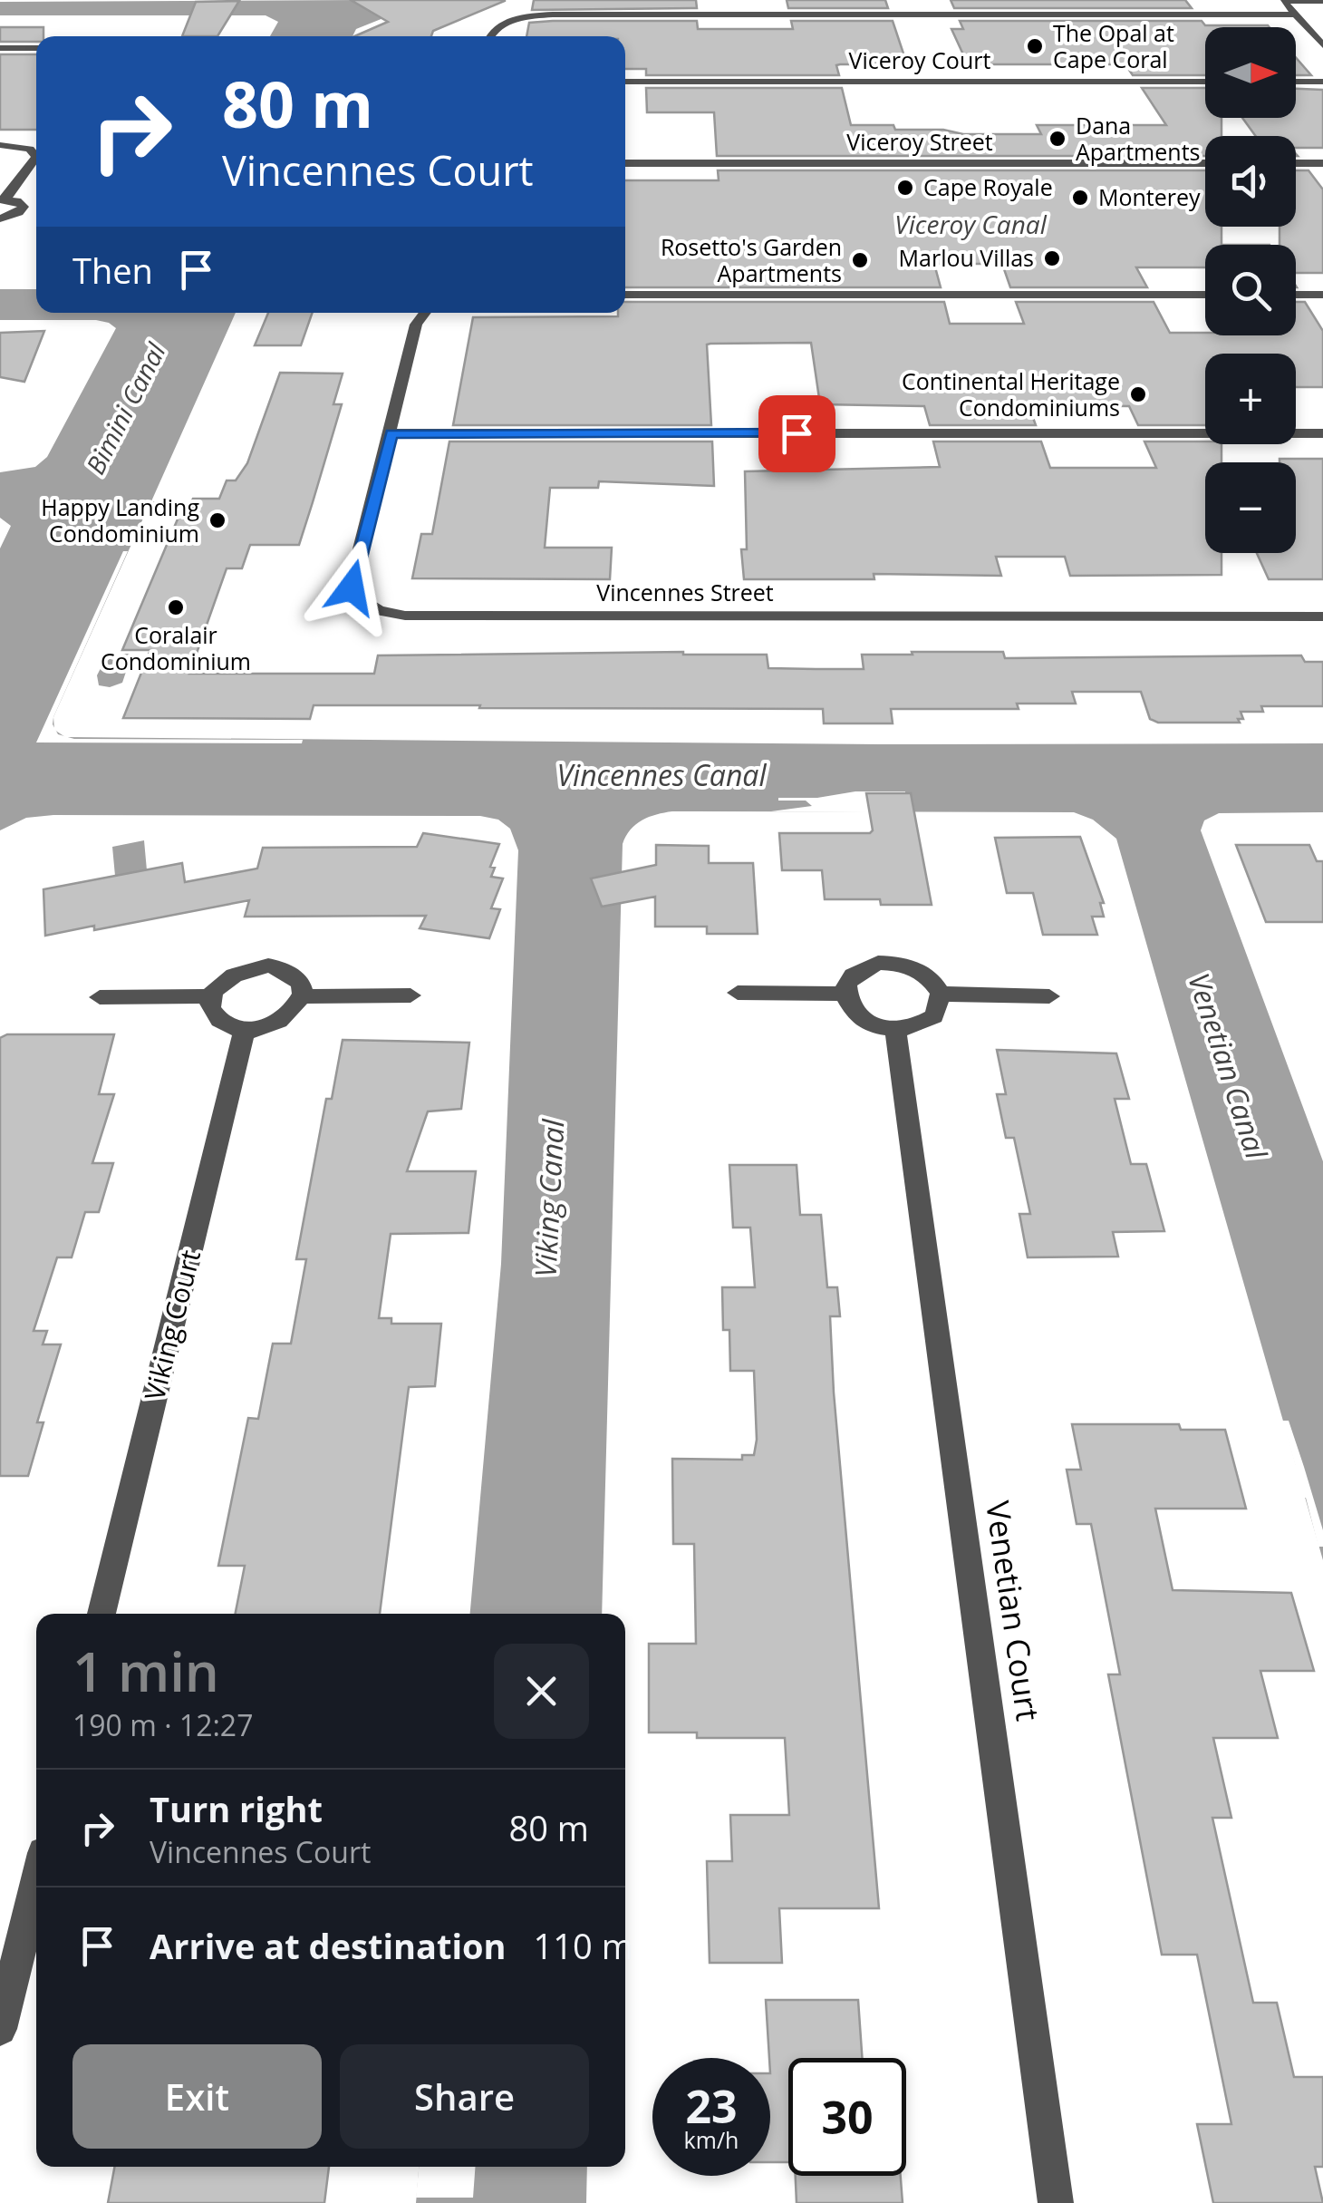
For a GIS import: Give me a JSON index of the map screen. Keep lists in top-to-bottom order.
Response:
{
  "streets": {
    "street": [
      "Viceroy Court",
      "Viceroy Street",
      "Vincennes Street",
      "Viking Court",
      "Venetian Court"
    ]
  },
  "water": [
    "Viceroy Canal",
    "Bimini Canal",
    "Vincennes Canal",
    "Venetian Canal",
    "Viking Canal"
  ],
  "places": [
    "The Opal at Cape Coral",
    "Dana Apartments",
    "Cape Royale",
    "Monterey",
    "Marlou Villas",
    "Rosetto's Garden Apartments",
    "Continental Heritage Condominiums",
    "Happy Landing Condominium",
    "Coralair Condominium"
  ],
  "north": "right",
  "page": {
    "map_buttons": ["+", "−"],
    "turn": ["80 m", "Vincennes Court"],
    "then": "Then",
    "heading": ["1 min", "190 m · 12:27"],
    "list": [
      {
        "name": "Turn right",
        "note": "Vincennes Court",
        "value": "80 m"
      },
      {
        "name": "Arrive at destination",
        "value": "110 m"
      }
    ],
    "buttons": ["Exit", "Share"],
    "speed": "23 km/h",
    "limit": "30"
  }
}
